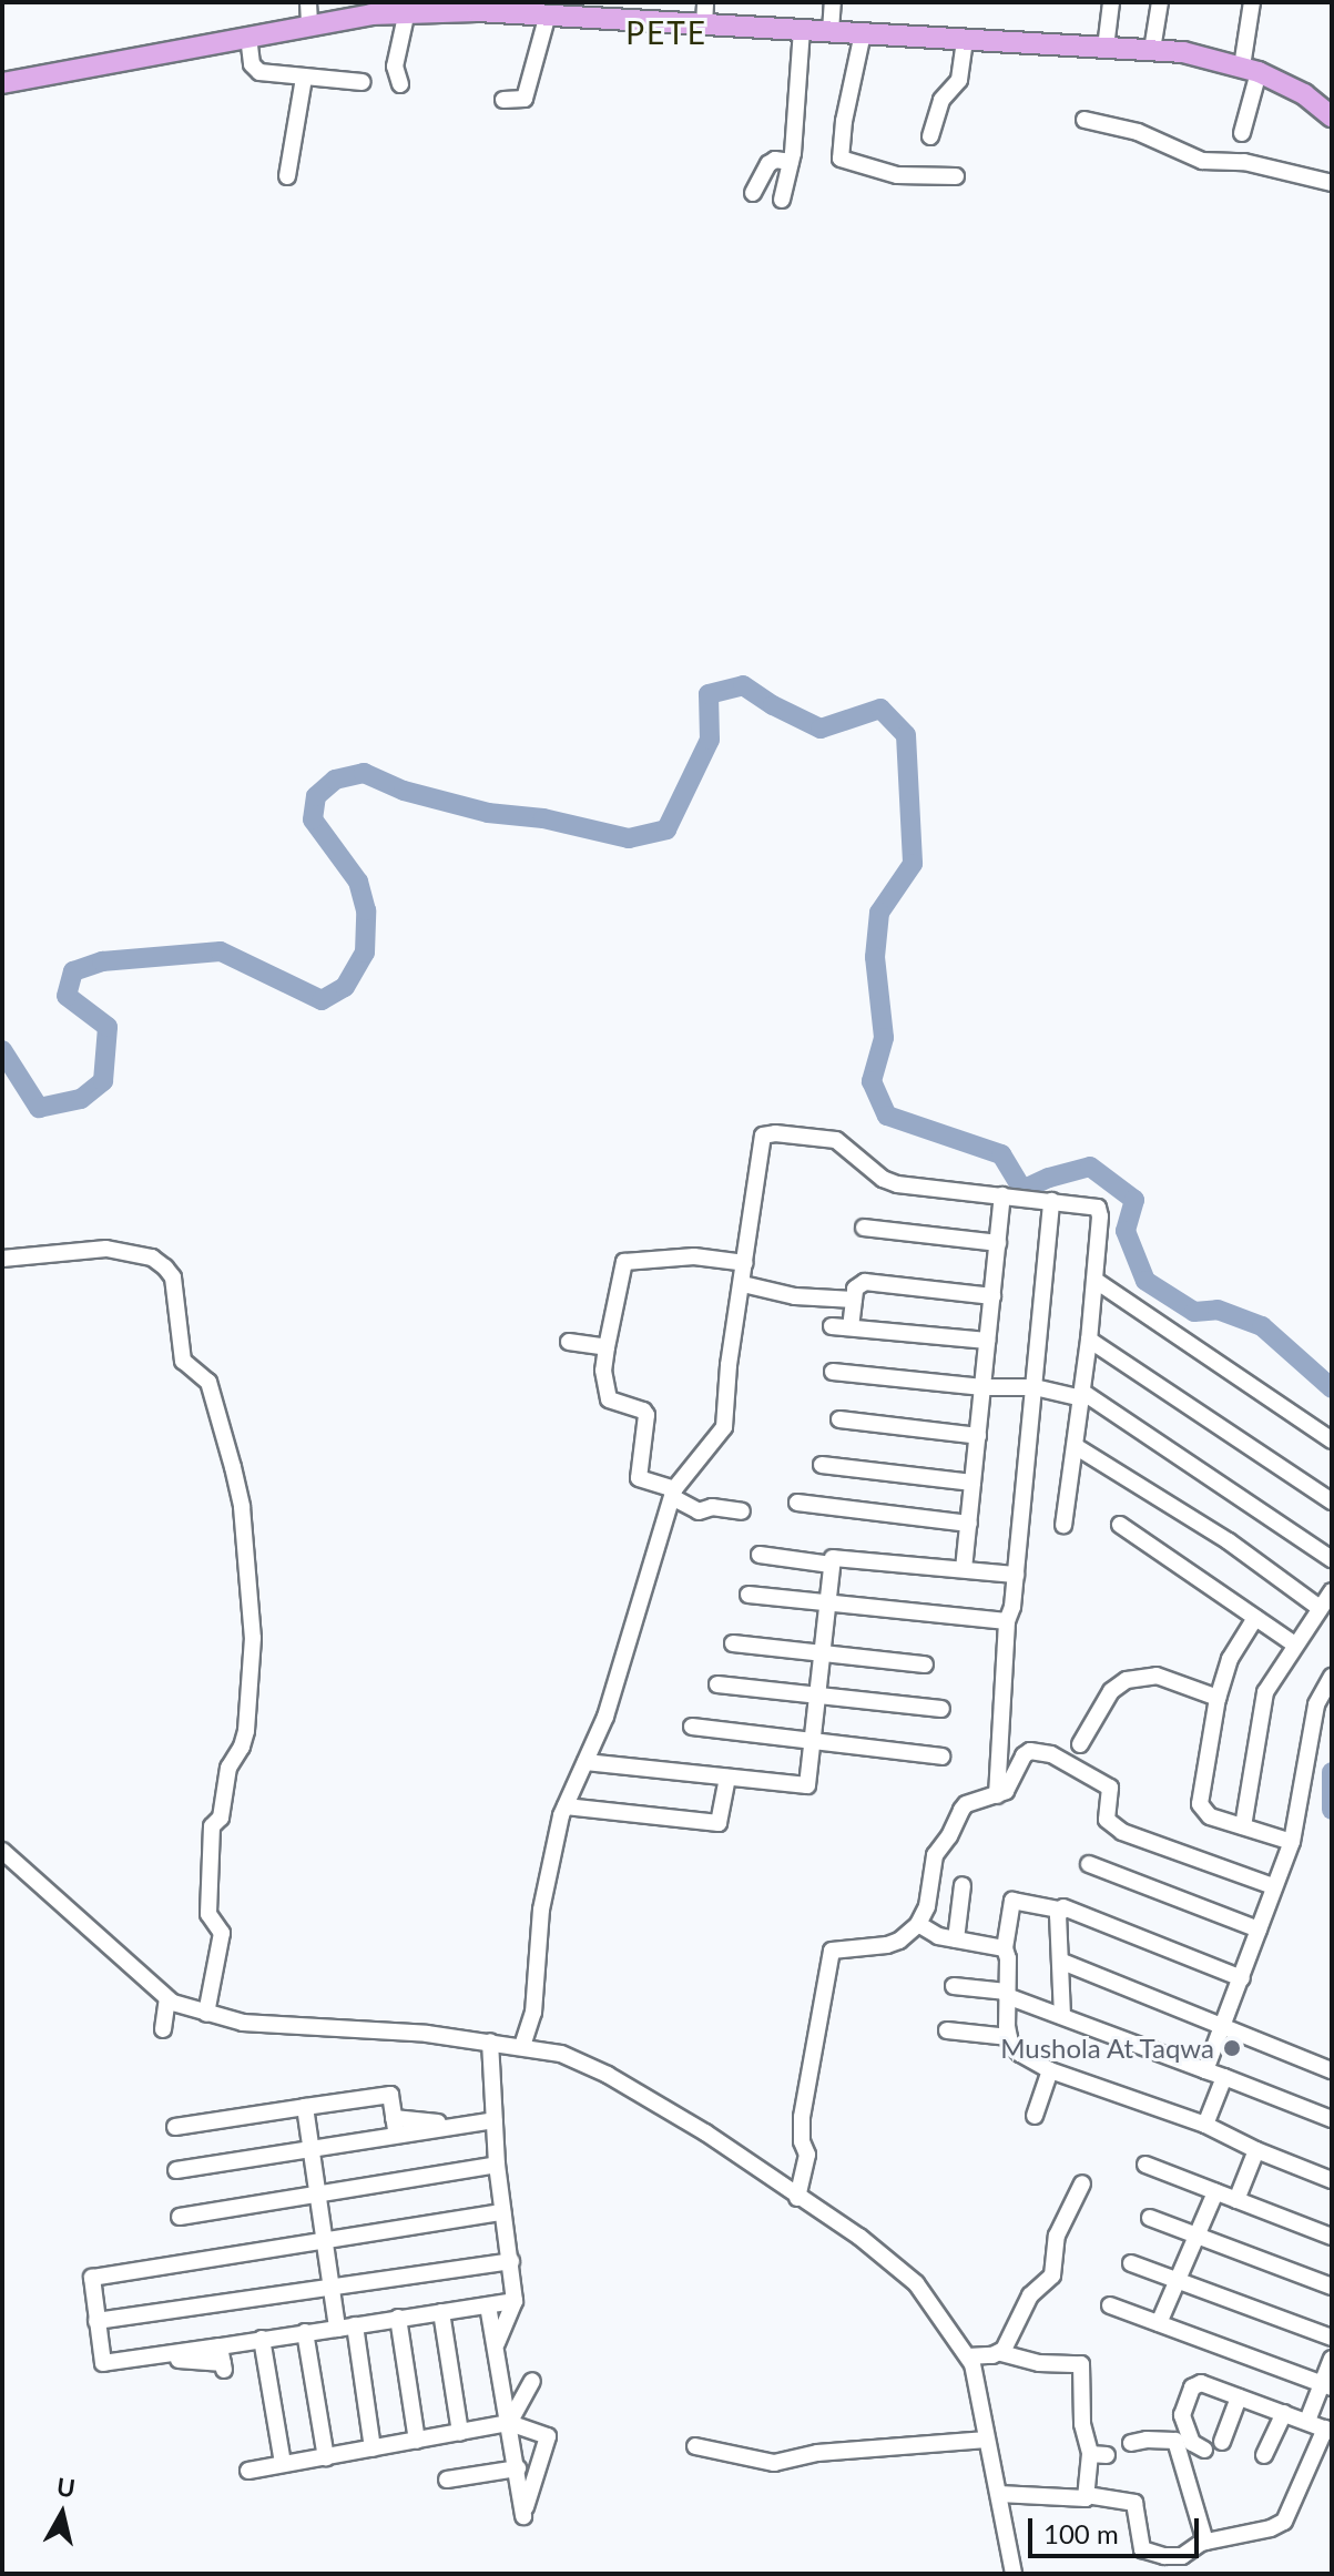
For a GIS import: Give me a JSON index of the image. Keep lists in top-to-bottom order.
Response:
{
  "districts": ["PETE"],
  "places": ["Mushola At Taqwa"],
  "scale_bar": "100 m",
  "north": "top"
}
